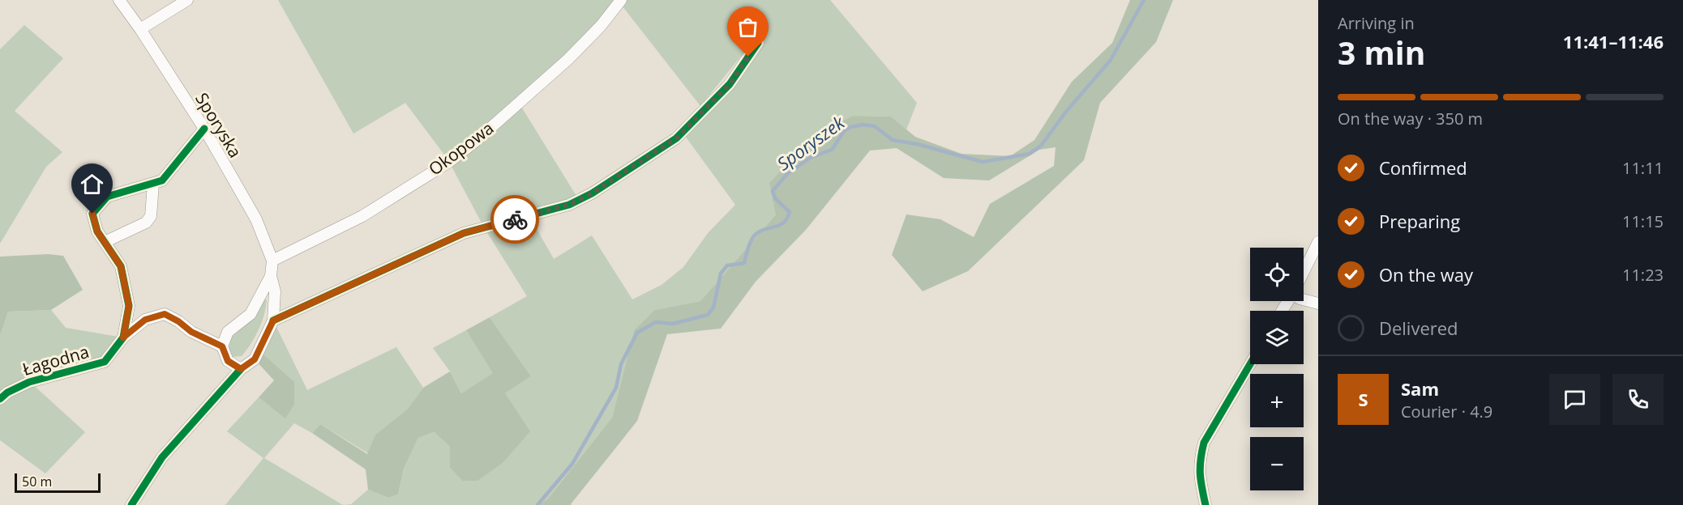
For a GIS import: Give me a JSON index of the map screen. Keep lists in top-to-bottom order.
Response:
{
  "streets": {
    "street": ["Sporyska", "Okopowa", "Łagodna"]
  },
  "crossings": [
    ["Sporyska", "Okopowa"],
    ["Sporyska", "Łagodna"]
  ],
  "water": ["Sporyszek"],
  "scale_bar": "50 m",
  "page": {
    "heading": ["3 min", "Arriving in", "11:41–11:46"],
    "panel": ["Sam", "Courier · 4.9"],
    "bar": "On the way · 350 m",
    "list": [
      ["Confirmed", "11:11"],
      ["Preparing", "11:15"],
      ["On the way", "11:23"],
      "Delivered"
    ],
    "map_buttons": ["+", "−"],
    "round": "S",
    "scale": "50 m"
  }
}
